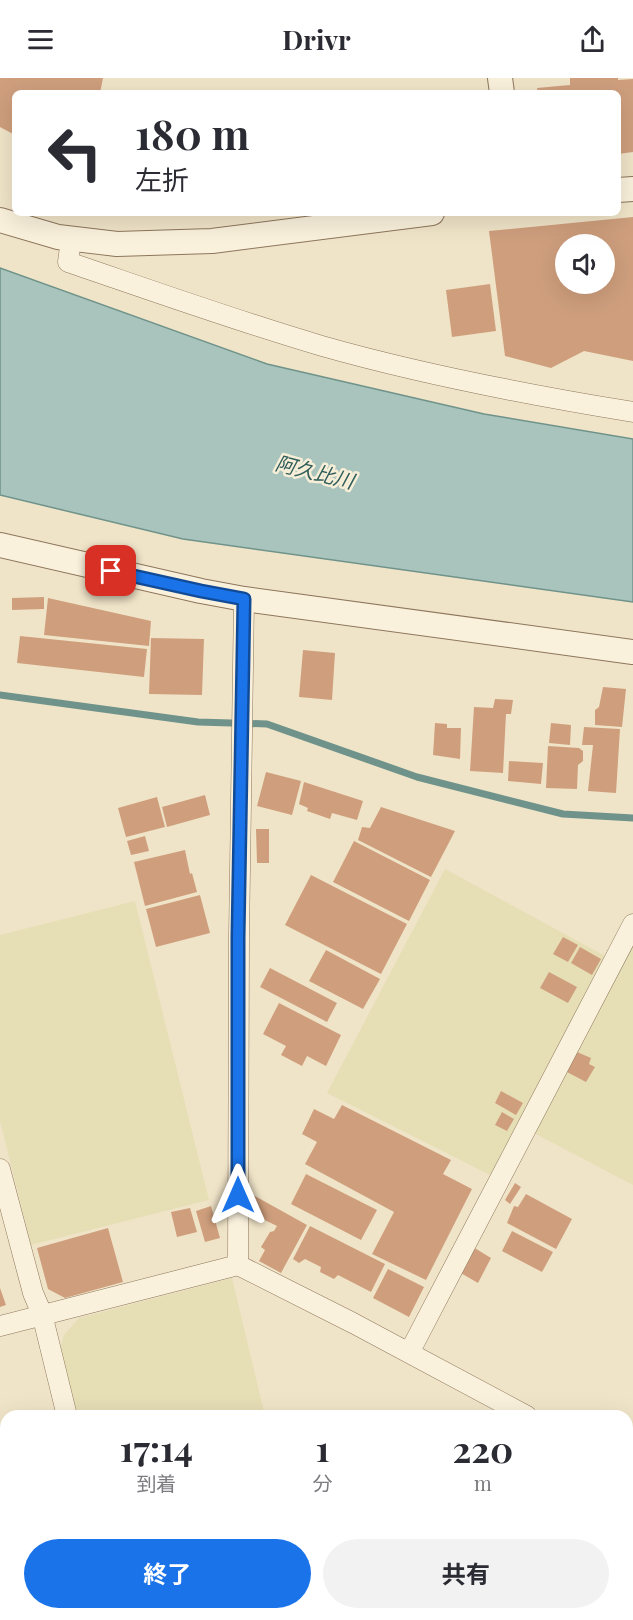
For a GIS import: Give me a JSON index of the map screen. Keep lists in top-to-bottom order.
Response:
{
  "water": ["阿久比川"],
  "page": {
    "header": "Drivr",
    "turn": ["180 m", "左折"],
    "eta": [
      "17:14",
      "到着",
      "1",
      "分",
      "220",
      "m"
    ],
    "buttons": ["終了", "共有"]
  }
}
